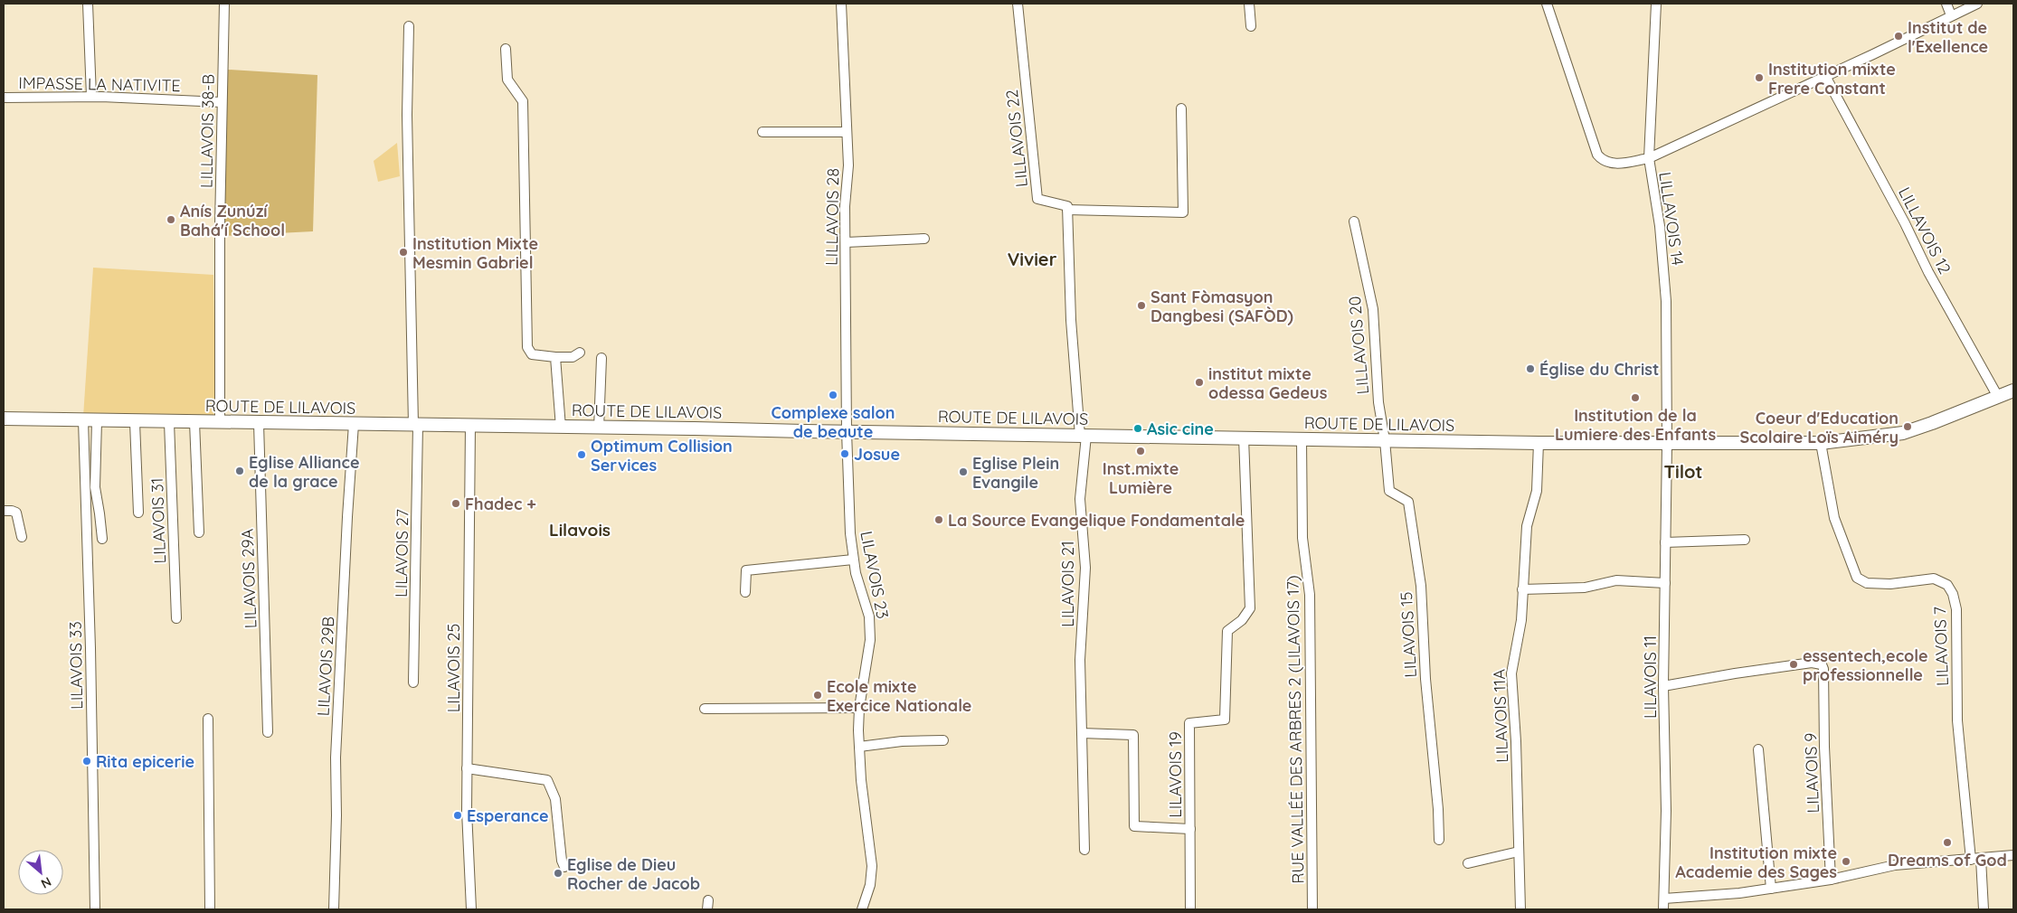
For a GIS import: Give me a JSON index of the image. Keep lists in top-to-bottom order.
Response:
{
  "streets": {
    "main road": ["ROUTE DE LILAVOIS"],
    "street": [
      "IMPASSE LA NATIVITE",
      "LILLAVOIS 38-B",
      "LILLAVOIS 22",
      "LILLAVOIS 28",
      "LILLAVOIS 14",
      "LILLAVOIS 12",
      "LILLAVOIS 20",
      "LILAVOIS 31",
      "LILAVOIS 27",
      "LILAVOIS 23",
      "LILAVOIS 29A",
      "LILAVOIS 21",
      "LILAVOIS 15",
      "LILAVOIS 7",
      "LILAVOIS 33",
      "LILAVOIS 29B",
      "LILAVOIS 25",
      "LILAVOIS 11",
      "LILAVOIS 11A",
      "RUE VALLÉE DES ARBRES 2 (LILAVOIS 17)",
      "LILAVOIS 9",
      "LILAVOIS 19"
    ]
  },
  "crossings": [
    ["IMPASSE LA NATIVITE", "LILLAVOIS 38-B"],
    ["LILLAVOIS 38-B", "ROUTE DE LILAVOIS"],
    ["LILLAVOIS 28", "ROUTE DE LILAVOIS"],
    ["LILLAVOIS 28", "LILAVOIS 23"],
    ["LILLAVOIS 14", "ROUTE DE LILAVOIS"],
    ["LILLAVOIS 14", "LILAVOIS 11"],
    ["LILLAVOIS 12", "ROUTE DE LILAVOIS"],
    ["LILLAVOIS 20", "ROUTE DE LILAVOIS"],
    ["LILLAVOIS 20", "LILAVOIS 15"],
    ["ROUTE DE LILAVOIS", "LILAVOIS 31"],
    ["ROUTE DE LILAVOIS", "LILAVOIS 27"],
    ["ROUTE DE LILAVOIS", "LILAVOIS 23"],
    ["ROUTE DE LILAVOIS", "LILAVOIS 29A"],
    ["ROUTE DE LILAVOIS", "LILAVOIS 21"],
    ["ROUTE DE LILAVOIS", "LILAVOIS 15"],
    ["ROUTE DE LILAVOIS", "LILAVOIS 7"],
    ["ROUTE DE LILAVOIS", "LILAVOIS 33"],
    ["ROUTE DE LILAVOIS", "LILAVOIS 29B"],
    ["ROUTE DE LILAVOIS", "LILAVOIS 25"],
    ["ROUTE DE LILAVOIS", "LILAVOIS 11"],
    ["ROUTE DE LILAVOIS", "LILAVOIS 11A"],
    ["ROUTE DE LILAVOIS", "RUE VALLÉE DES ARBRES 2 (LILAVOIS 17)"],
    ["ROUTE DE LILAVOIS", "LILAVOIS 19"],
    ["LILAVOIS 11", "LILAVOIS 9"]
  ],
  "districts": ["Vivier", "Tilot", "Lilavois"],
  "places": [
    "Institut de l'Exellence",
    "Institution mixte Frere Constant",
    "Anís Zunúzí Bahá'í School",
    "Institution Mixte Mesmin Gabriel",
    "Sant Fòmasyon Dangbesi (SAFÒD)",
    "Église du Christ",
    "institut mixte odessa Gedeus",
    "Complexe salon de beaute",
    "Institution de la Lumiere des Enfants",
    "Coeur d'Education Scolaire Loïs Aiméry",
    "Asic cine",
    "Inst.mixte Lumière",
    "Josue",
    "Optimum Collision Services",
    "Eglise Alliance de la grace",
    "Eglise Plein Evangile",
    "Fhadec +",
    "La Source Evangelique Fondamentale",
    "essentech,ecole professionnelle",
    "Ecole mixte Exercice Nationale",
    "Rita epicerie",
    "Esperance",
    "Dreams of God",
    "Institution mixte Academie des Sages",
    "Eglise de Dieu Rocher de Jacob"
  ],
  "north": "bottom right"
}
